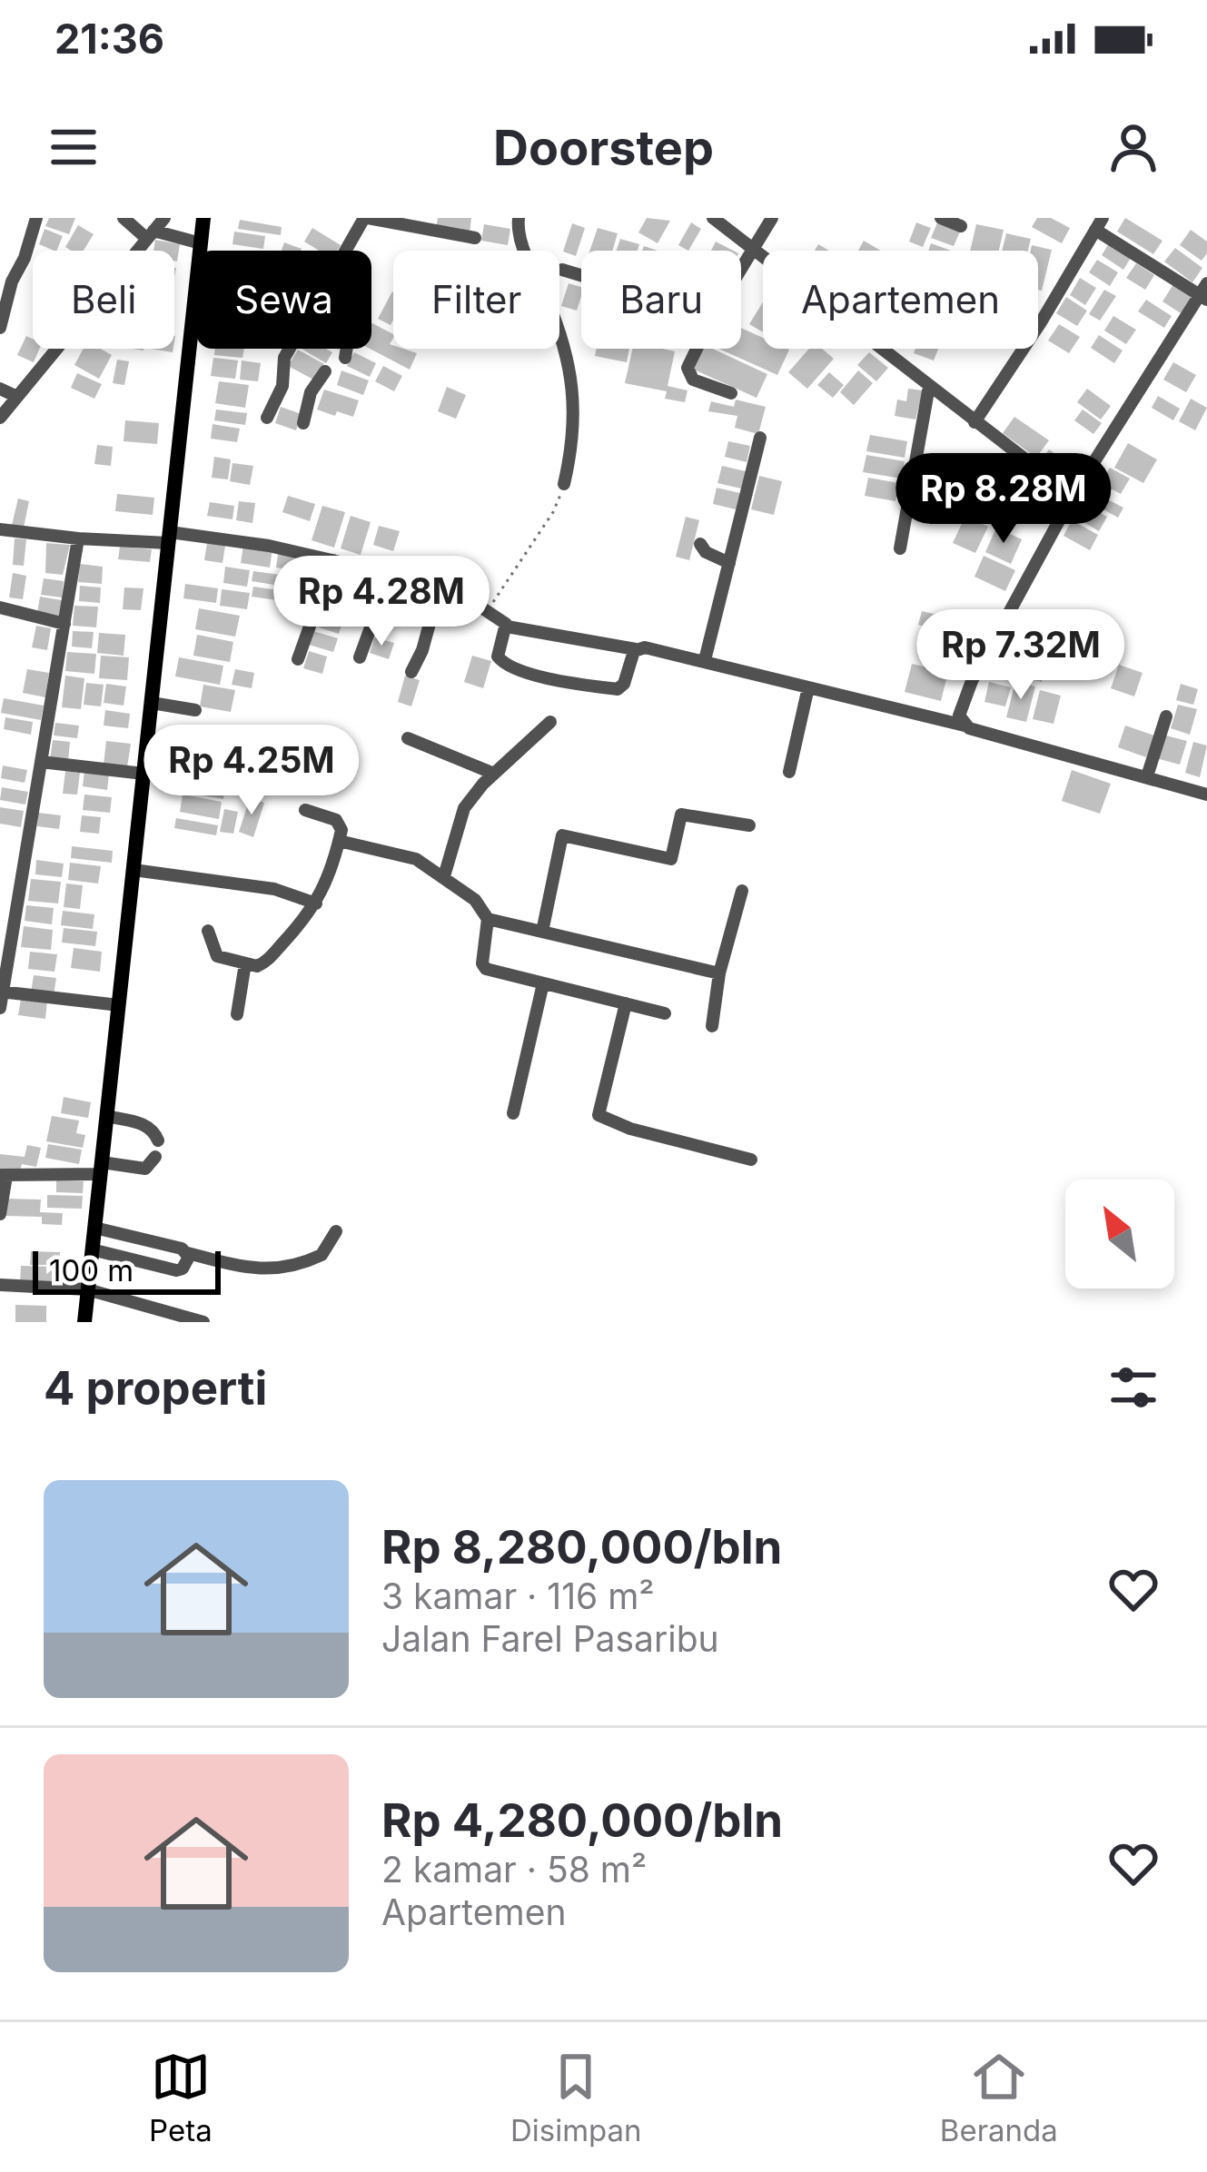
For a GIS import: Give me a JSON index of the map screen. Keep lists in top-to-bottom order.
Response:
{
  "scale_bar": "100 m",
  "north": "top left",
  "page": {
    "status": "21:36",
    "header": "Doorstep",
    "chip": [
      "Beli",
      "Sewa",
      "Filter",
      "Baru",
      "Apartemen"
    ],
    "price": [
      "Rp 8.28M",
      "Rp 4.28M",
      "Rp 7.32M",
      "Rp 4.25M"
    ],
    "scale": "100 m",
    "heading": "4 properti",
    "list": [
      {
        "name": "Rp 8,280,000/bln",
        "note": "3 kamar · 116 m² · Jalan Farel Pasaribu"
      },
      {
        "name": "Rp 4,280,000/bln",
        "note": "2 kamar · 58 m² · Apartemen"
      }
    ],
    "tabs": ["Peta", "Disimpan", "Beranda"]
  }
}
